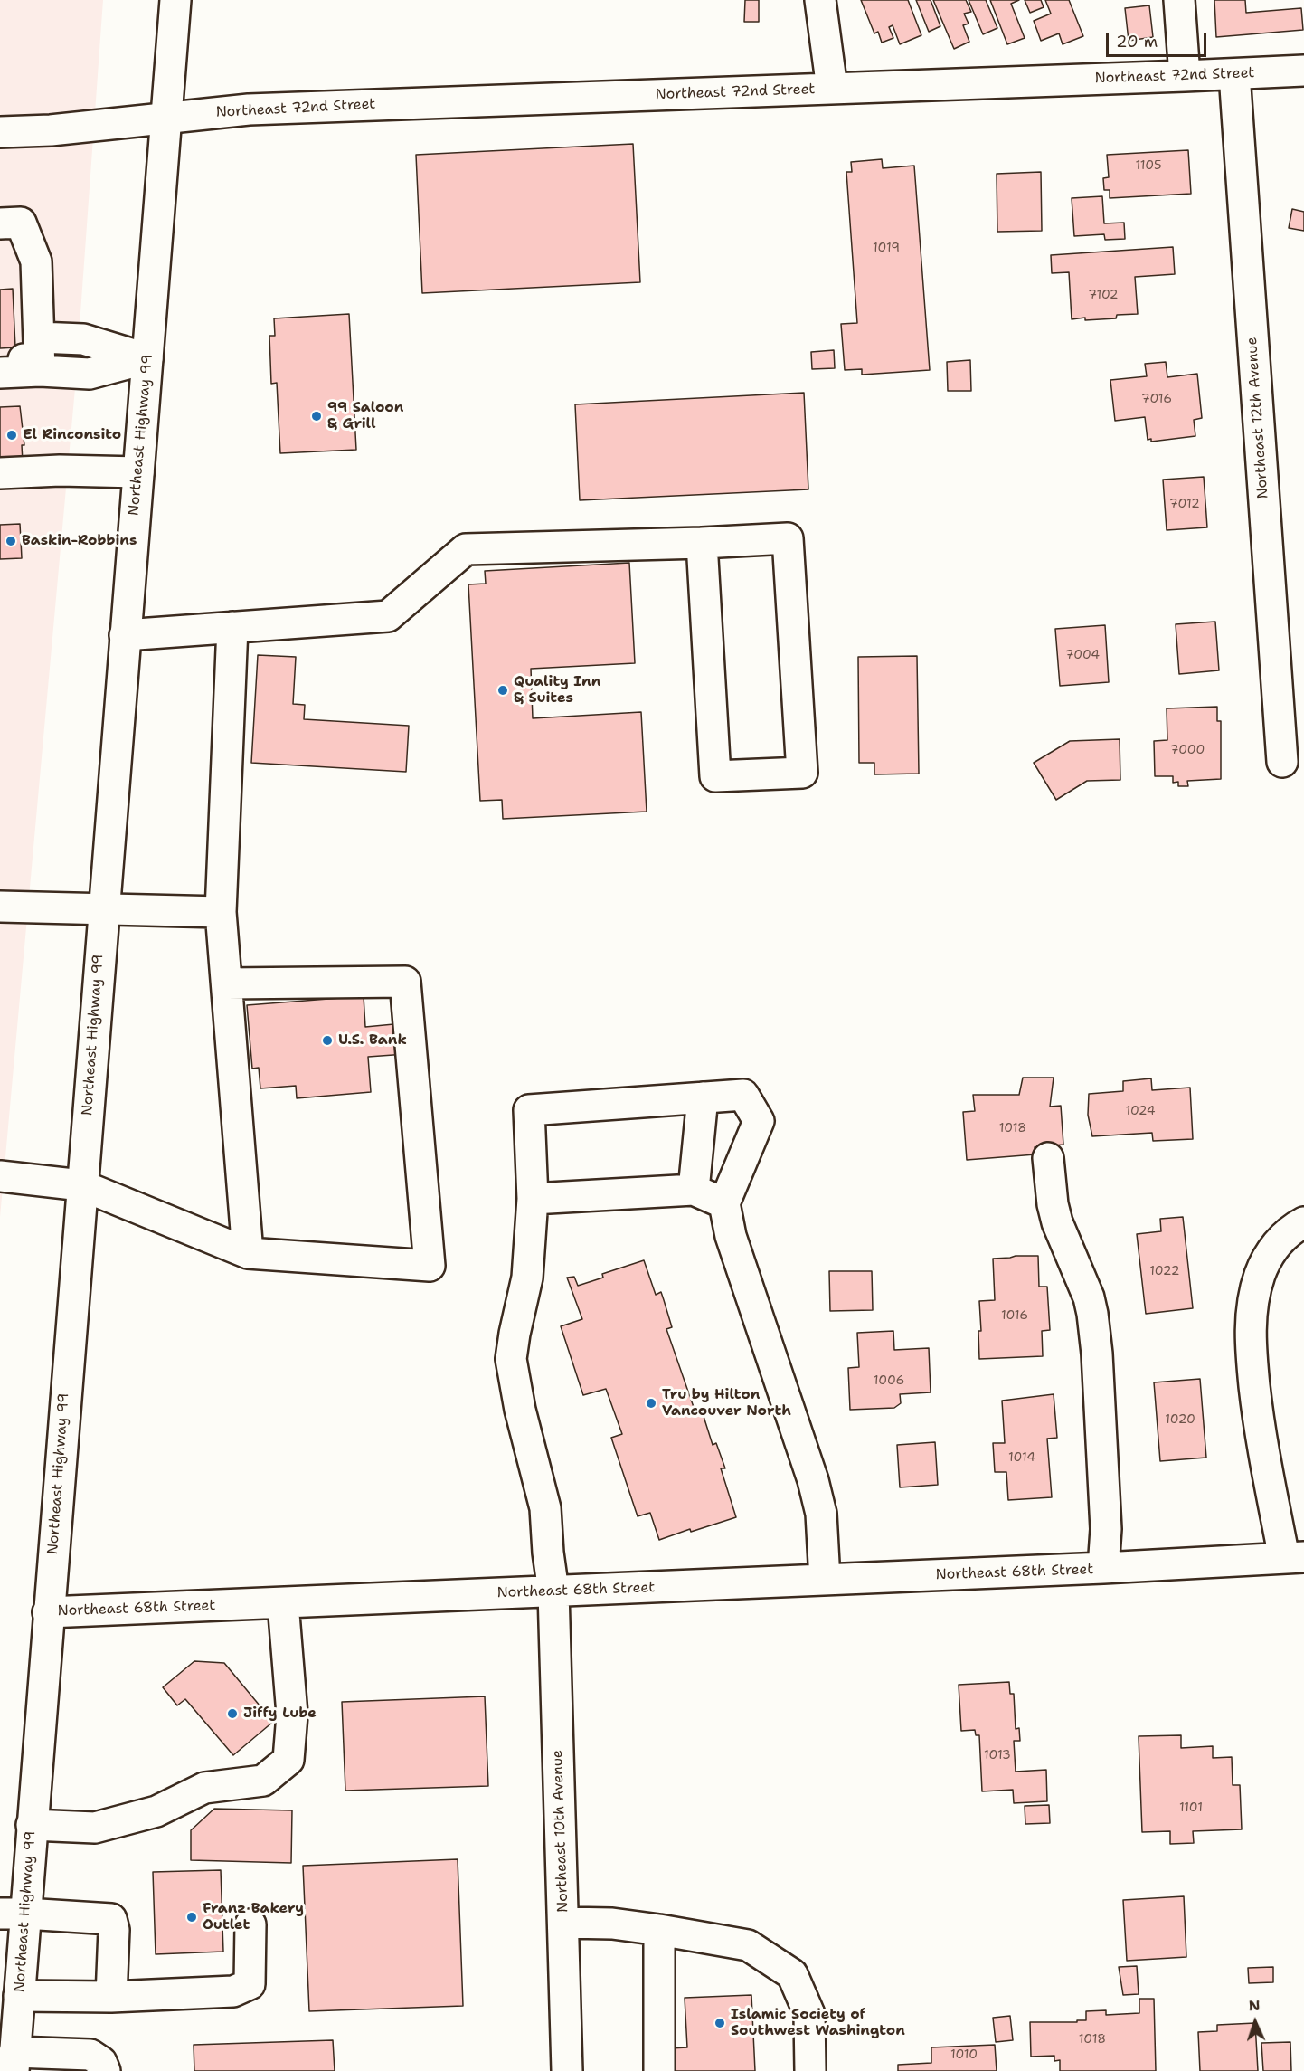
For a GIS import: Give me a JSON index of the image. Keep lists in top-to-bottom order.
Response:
{
  "streets": {
    "street": [
      "Northeast 72nd Street",
      "Northeast 12th Avenue",
      "Northeast Highway 99",
      "Northeast 68th Street",
      "Northeast 10th Avenue"
    ]
  },
  "crossings": [
    ["Northeast 72nd Street", "Northeast 12th Avenue"],
    ["Northeast 72nd Street", "Northeast Highway 99"],
    ["Northeast Highway 99", "Northeast 68th Street"],
    ["Northeast 68th Street", "Northeast 10th Avenue"]
  ],
  "places": [
    "99 Saloon & Grill",
    "El Rinconsito",
    "Baskin-Robbins",
    "Quality Inn & Suites",
    "U.S. Bank",
    "Tru by Hilton Vancouver North",
    "Jiffy Lube",
    "Franz Bakery Outlet",
    "Islamic Society of Southwest Washington"
  ],
  "house_numbers": [
    "1105",
    "1019",
    "7102",
    "7016",
    "7012",
    "7004",
    "7000",
    "1024",
    "1018",
    "1022",
    "1016",
    "1006",
    "1020",
    "1014",
    "1013",
    "1101",
    "1018",
    "1010"
  ],
  "scale_bar": "20 m",
  "north": "top"
}
